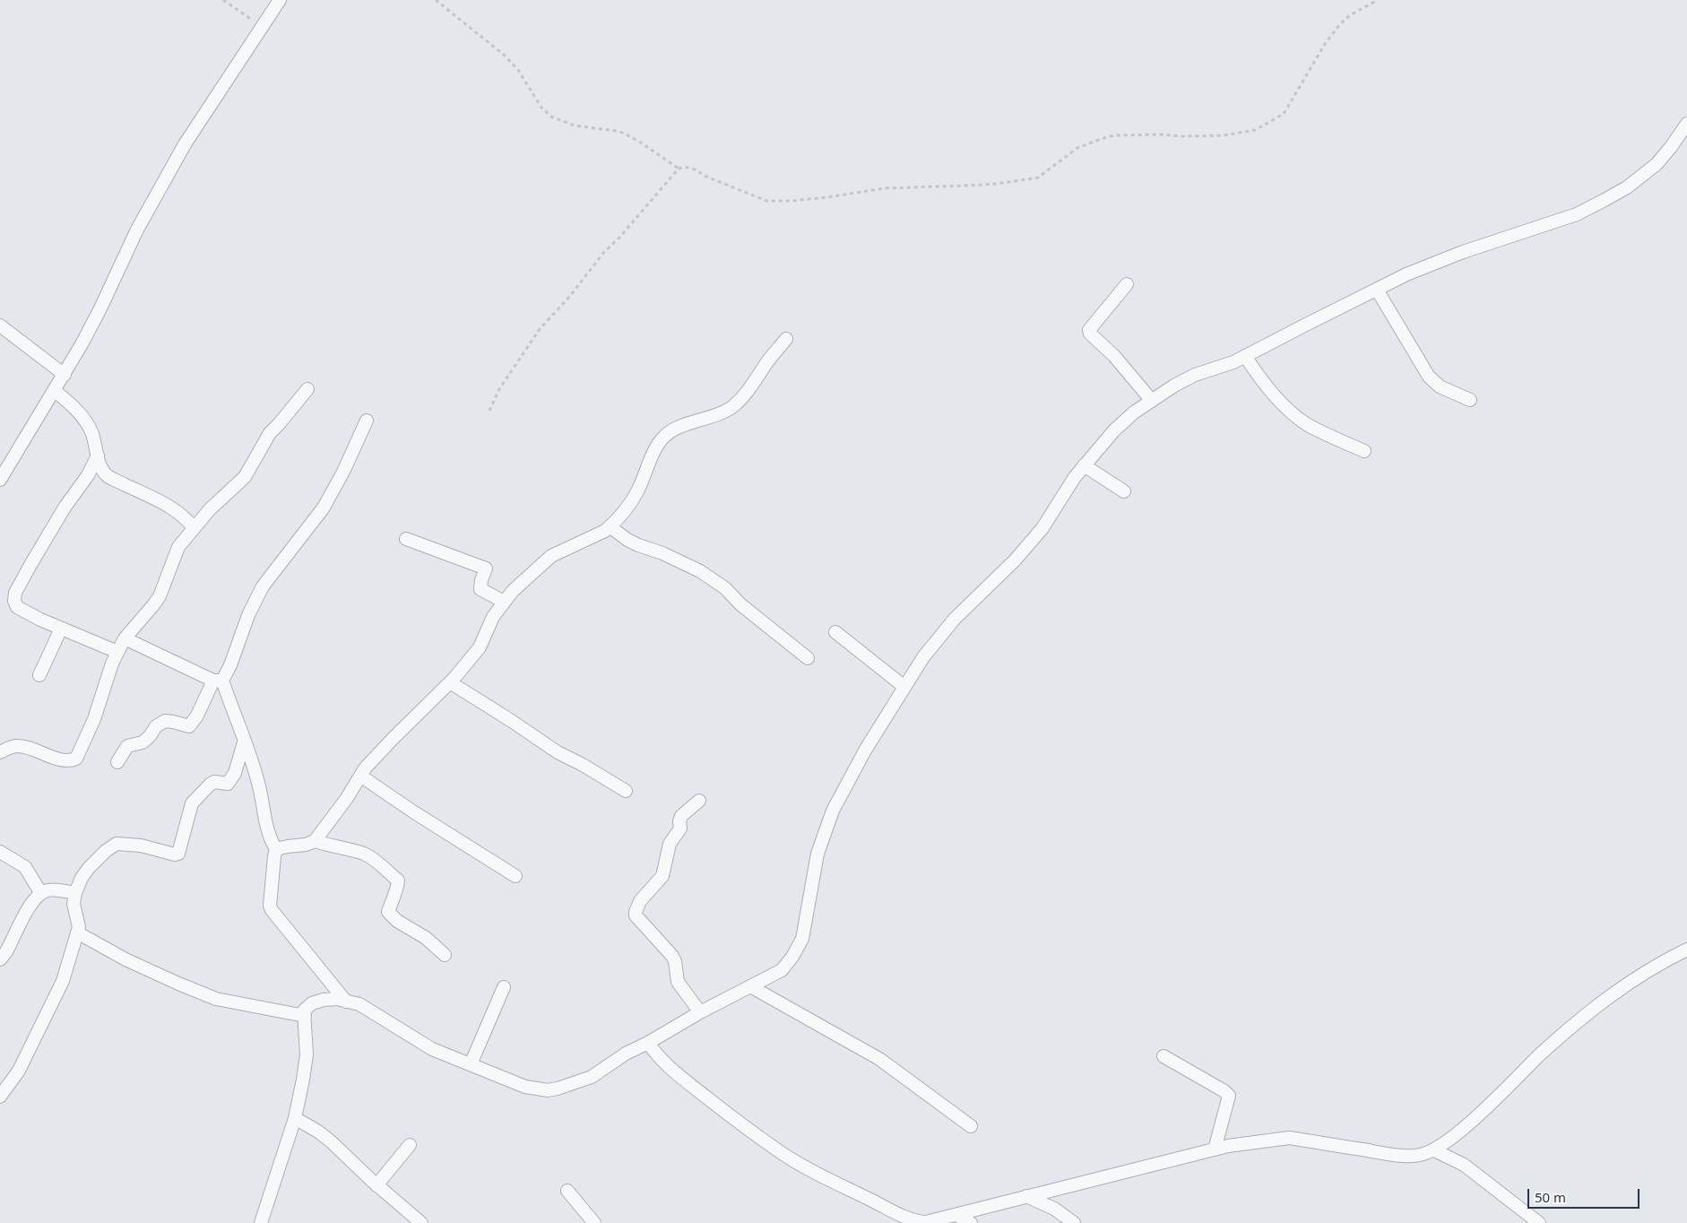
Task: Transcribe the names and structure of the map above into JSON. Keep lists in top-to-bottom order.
{
  "scale_bar": "50 m"
}
